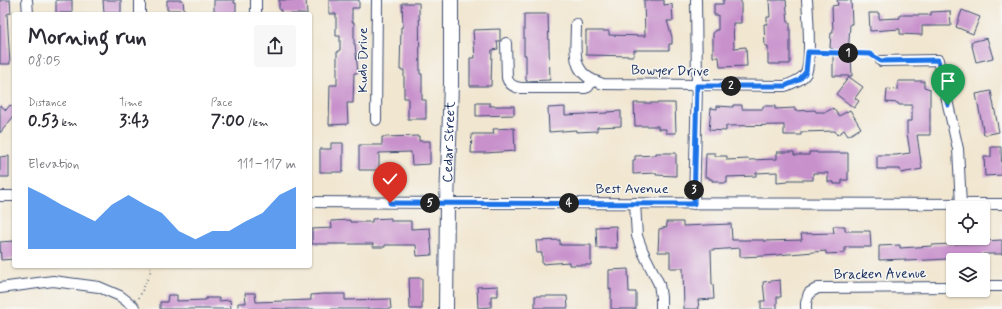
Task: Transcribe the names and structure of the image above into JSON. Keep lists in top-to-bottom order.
{
  "streets": {
    "main road": ["Cedar Street"],
    "street": [
      "Kudo Drive",
      "Bowyer Drive",
      "Best Avenue",
      "Bracken Avenue"
    ]
  },
  "crossings": [
    ["Cedar Street", "Best Avenue"]
  ],
  "page": {
    "heading": ["Morning run", "08:05"],
    "pins": [
      "1",
      "2",
      "3",
      "4",
      "5"
    ],
    "stats": [
      ["Distance", "0.53 km"],
      ["Time", "3:43"],
      ["Pace", "7:00 /km"]
    ],
    "chart": ["Elevation", "111–117 m"]
  }
}
